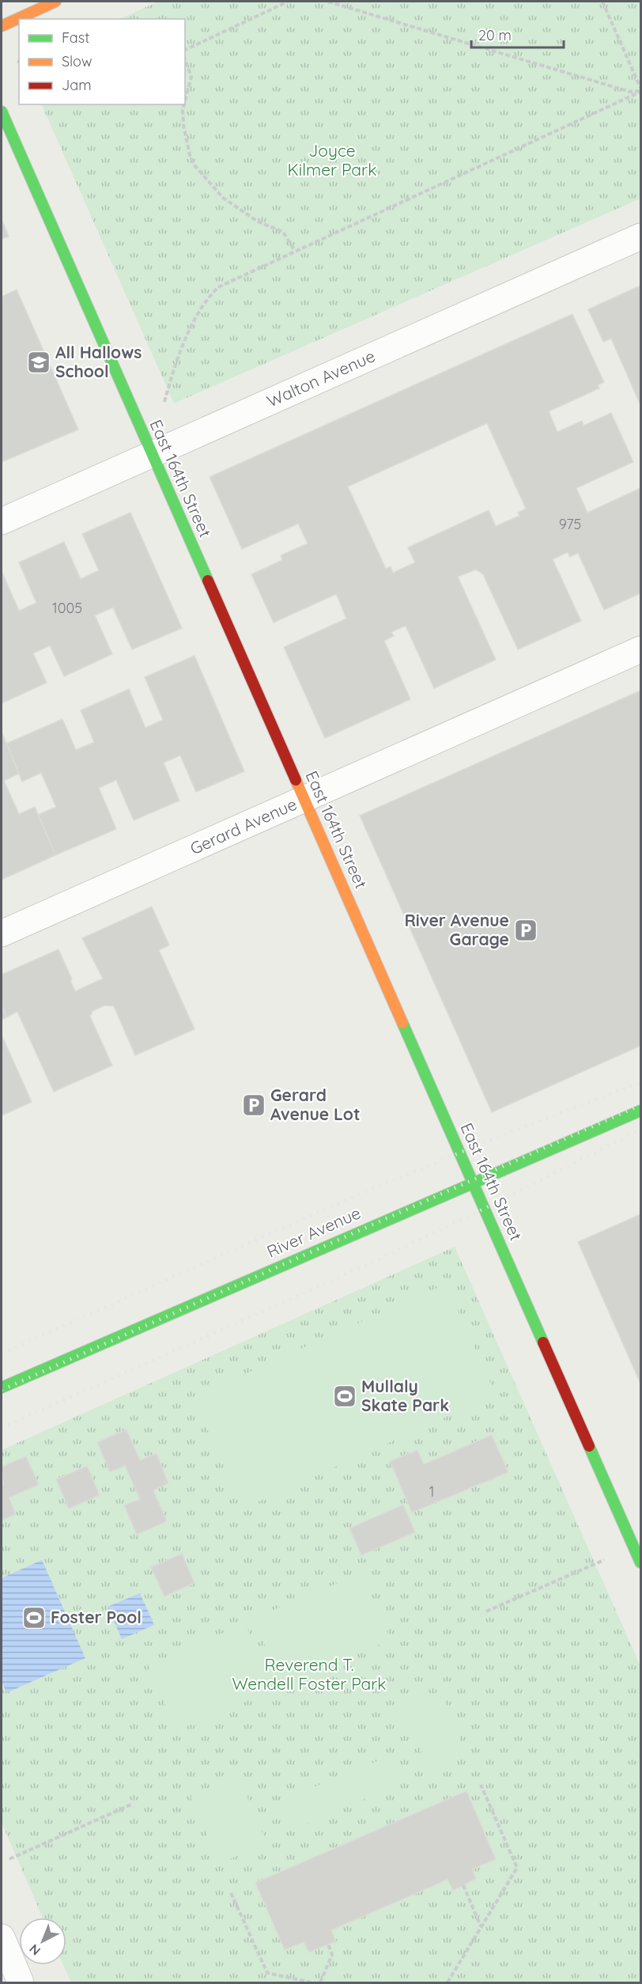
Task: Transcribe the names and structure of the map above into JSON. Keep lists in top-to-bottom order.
{
  "streets": {
    "street": [
      "Walton Avenue",
      "East 164th Street",
      "Gerard Avenue",
      "River Avenue"
    ]
  },
  "crossings": [
    ["Walton Avenue", "East 164th Street"],
    ["East 164th Street", "Gerard Avenue"],
    ["East 164th Street", "River Avenue"]
  ],
  "parks": ["Joyce Kilmer Park", "Reverend T. Wendell Foster Park"],
  "places": {
    "school or university": ["All Hallows School"],
    "parking": ["River Avenue Garage", "Gerard Avenue Lot"],
    "sports": ["Mullaly Skate Park", "Foster Pool"]
  },
  "house_numbers": ["975", "1005", "1"],
  "legend": ["Fast", "Slow", "Jam"],
  "scale_bar": "20 m",
  "north": "bottom left"
}
